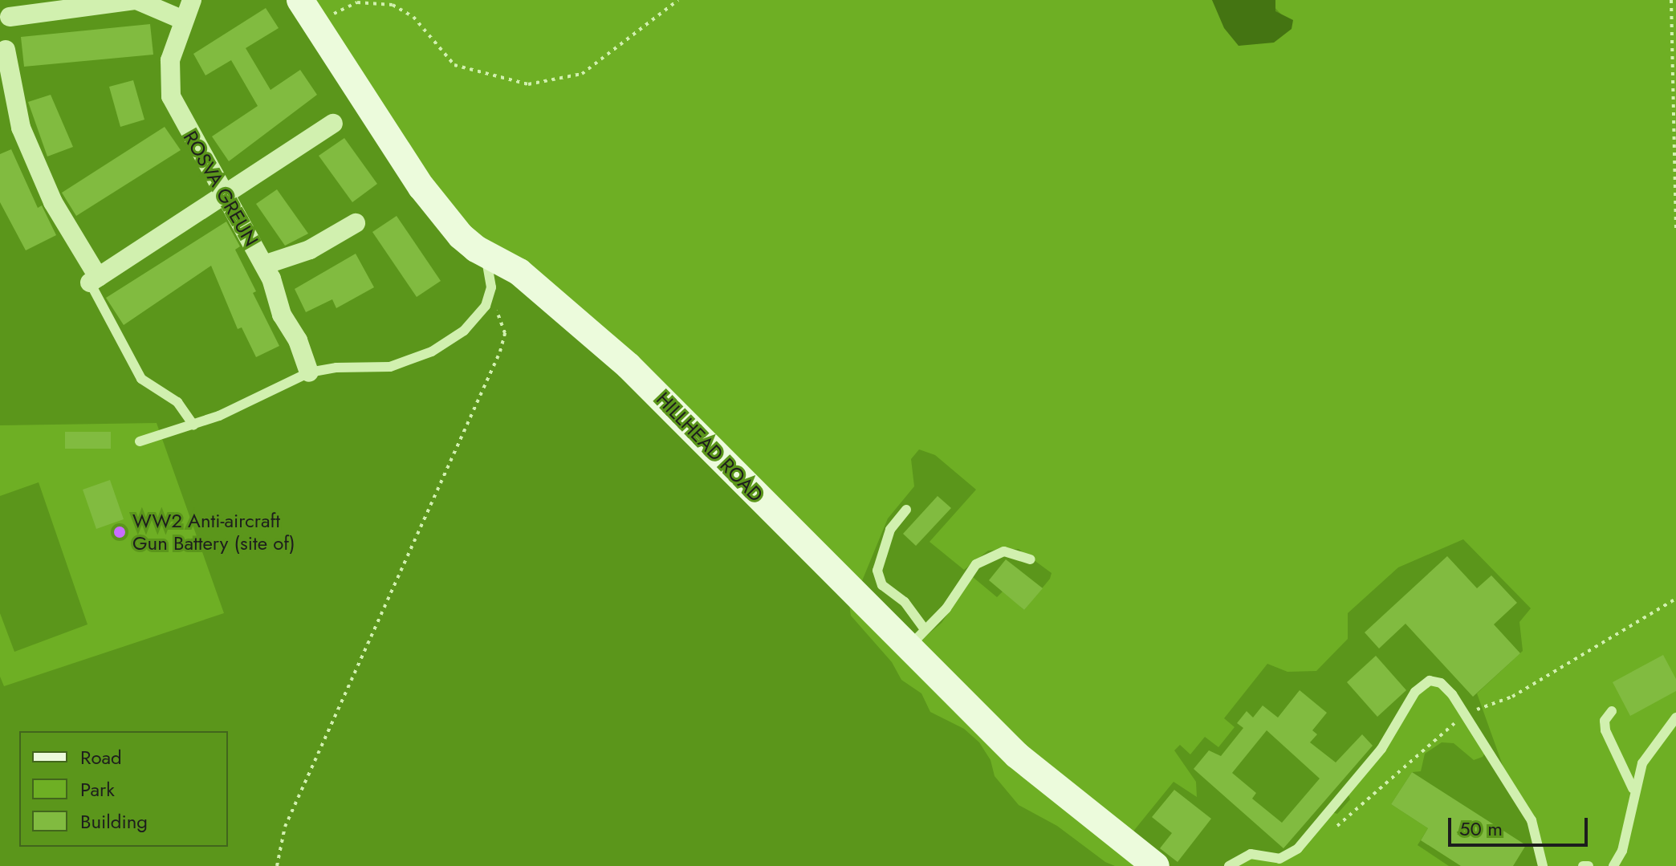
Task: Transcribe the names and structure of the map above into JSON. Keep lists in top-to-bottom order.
{
  "streets": {
    "street": ["ROSVA GREUN", "HILLHEAD ROAD"]
  },
  "places": ["WW2 Anti-aircraft Gun Battery (site of)"],
  "legend": ["Road", "Park", "Building"],
  "scale_bar": "50 m"
}
